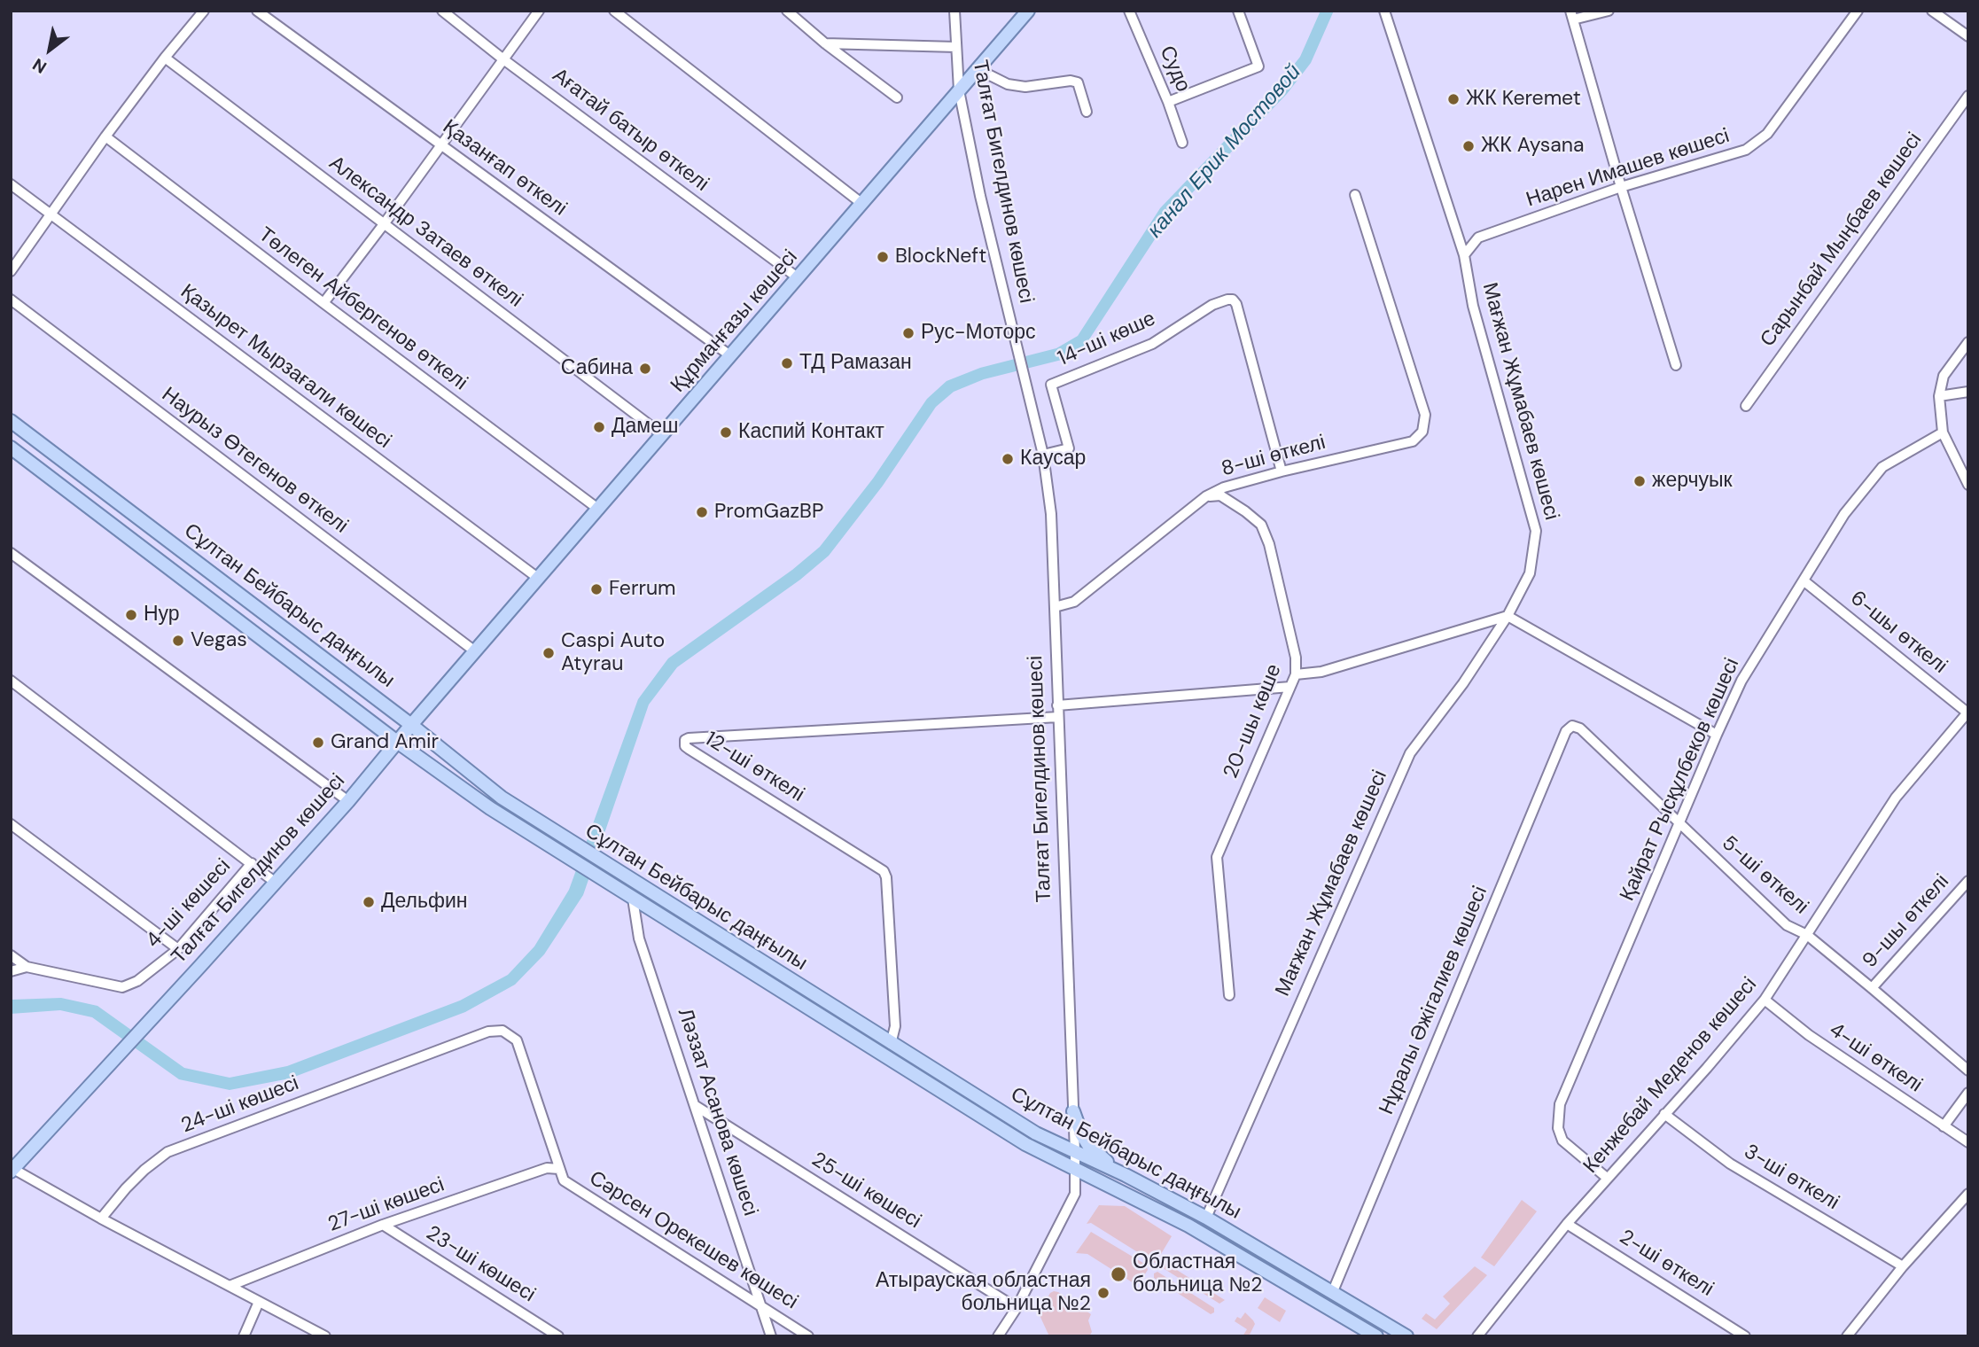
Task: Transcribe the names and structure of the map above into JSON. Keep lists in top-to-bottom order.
{
  "streets": {
    "main road": ["Талғат Бигелдинов көшесі", "Құрманғазы көшесі", "Сұлтан Бейбарыс даңғылы"],
    "street": [
      "Судо",
      "Ағатай батыр өткелі",
      "Қазанғап өткелі",
      "Нарен Имашев көшесi",
      "Александр Затаев өткелі",
      "Сарынбай Мыңбаев көшесі",
      "Төлеген Айбергенов өткелі",
      "14-ші көше",
      "Қазырет Мырзағали көшесі",
      "Мағжан Жұмабаев көшесі",
      "8-ші өткелі",
      "Наурыз Өтегенов өткелі",
      "6-шы өткелі",
      "20-шы көше",
      "12-ші өткелі",
      "Қайрат Рысқұлбеков көшесі",
      "5-ші өткелі",
      "4-ші көшесі",
      "9-шы өткелі",
      "Нұралы Әжiгалиев көшесi",
      "4-ші өткелі",
      "Кенжебай Меденов көшесі",
      "24-ші көшесі",
      "Ләззат Асанова көшесі",
      "3-ші өткелі",
      "25-ші көшесі",
      "27-ші көшесі",
      "Сәрсен Орекешев көшесі",
      "2-ші өткелі",
      "23-ші көшесі"
    ]
  },
  "crossings": [
    ["Ағатай батыр өткелі", "Құрманғазы көшесі"],
    ["Қазанғап өткелі", "Құрманғазы көшесі"],
    ["Нарен Имашев көшесi", "Мағжан Жұмабаев көшесі"],
    ["Талғат Бигелдинов көшесі", "Құрманғазы көшесі"],
    ["Талғат Бигелдинов көшесі", "14-ші көше"],
    ["Талғат Бигелдинов көшесі", "8-ші өткелі"],
    ["Талғат Бигелдинов көшесі", "Сұлтан Бейбарыс даңғылы"],
    ["Талғат Бигелдинов көшесі", "12-ші өткелі"],
    ["Талғат Бигелдинов көшесі", "25-ші көшесі"],
    ["Александр Затаев өткелі", "Құрманғазы көшесі"],
    ["Төлеген Айбергенов өткелі", "Құрманғазы көшесі"],
    ["Құрманғазы көшесі", "Қазырет Мырзағали көшесі"],
    ["Құрманғазы көшесі", "Наурыз Өтегенов өткелі"],
    ["Құрманғазы көшесі", "Сұлтан Бейбарыс даңғылы"],
    ["14-ші көше", "8-ші өткелі"],
    ["Мағжан Жұмабаев көшесі", "Сұлтан Бейбарыс даңғылы"],
    ["8-ші өткелі", "20-шы көше"],
    ["Сұлтан Бейбарыс даңғылы", "12-ші өткелі"],
    ["Сұлтан Бейбарыс даңғылы", "Нұралы Әжiгалиев көшесi"],
    ["Сұлтан Бейбарыс даңғылы", "Ләззат Асанова көшесі"],
    ["6-шы өткелі", "Қайрат Рысқұлбеков көшесі"],
    ["6-шы өткелі", "Кенжебай Меденов көшесі"],
    ["Қайрат Рысқұлбеков көшесі", "5-ші өткелі"],
    ["Қайрат Рысқұлбеков көшесі", "Кенжебай Меденов көшесі"],
    ["5-ші өткелі", "9-шы өткелі"],
    ["5-ші өткелі", "Нұралы Әжiгалиев көшесi"],
    ["5-ші өткелі", "Кенжебай Меденов көшесі"],
    ["4-ші өткелі", "Кенжебай Меденов көшесі"],
    ["Кенжебай Меденов көшесі", "3-ші өткелі"],
    ["Кенжебай Меденов көшесі", "2-ші өткелі"],
    ["24-ші көшесі", "Сәрсен Орекешев көшесі"],
    ["Ләззат Асанова көшесі", "25-ші көшесі"],
    ["Ләззат Асанова көшесі", "Сәрсен Орекешев көшесі"],
    ["27-ші көшесі", "Сәрсен Орекешев көшесі"],
    ["27-ші көшесі", "23-ші көшесі"]
  ],
  "water": ["канал Ерик Мостовой"],
  "places": [
    "ЖК Keremet",
    "ЖК Aysana",
    "BlockNeft",
    "Рус-Моторс",
    "ТД Рамазан",
    "Сабина",
    "Дамеш",
    "Каспий Контакт",
    "Каусар",
    "жерчуык",
    "PromGazBP",
    "Ferrum",
    "Нур",
    "Vegas",
    "Caspi Auto Atyrau",
    "Grand Amir",
    "Дельфин",
    "Областная больница №2",
    "Атырауская областная больница №2"
  ],
  "north": "bottom left"
}
